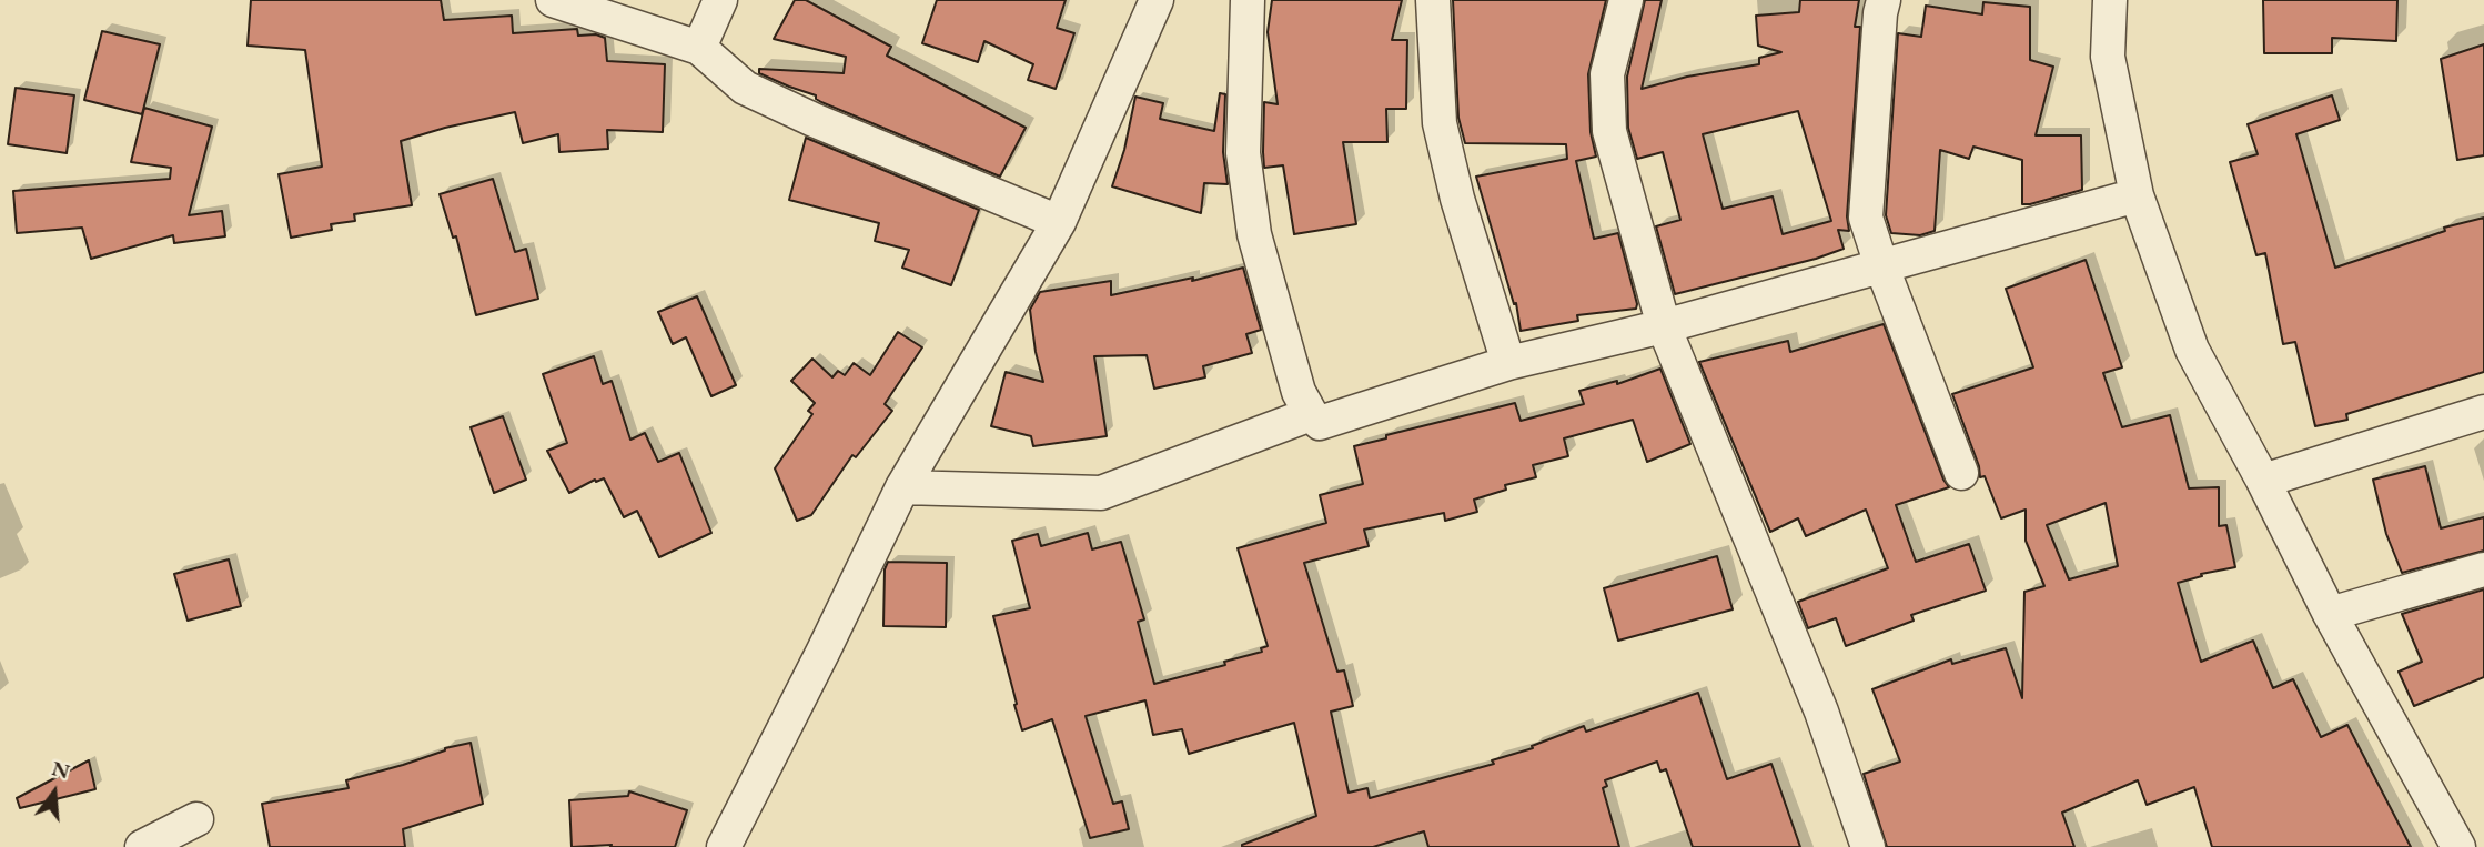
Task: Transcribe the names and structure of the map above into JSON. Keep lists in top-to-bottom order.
{
  "north": "top"
}
